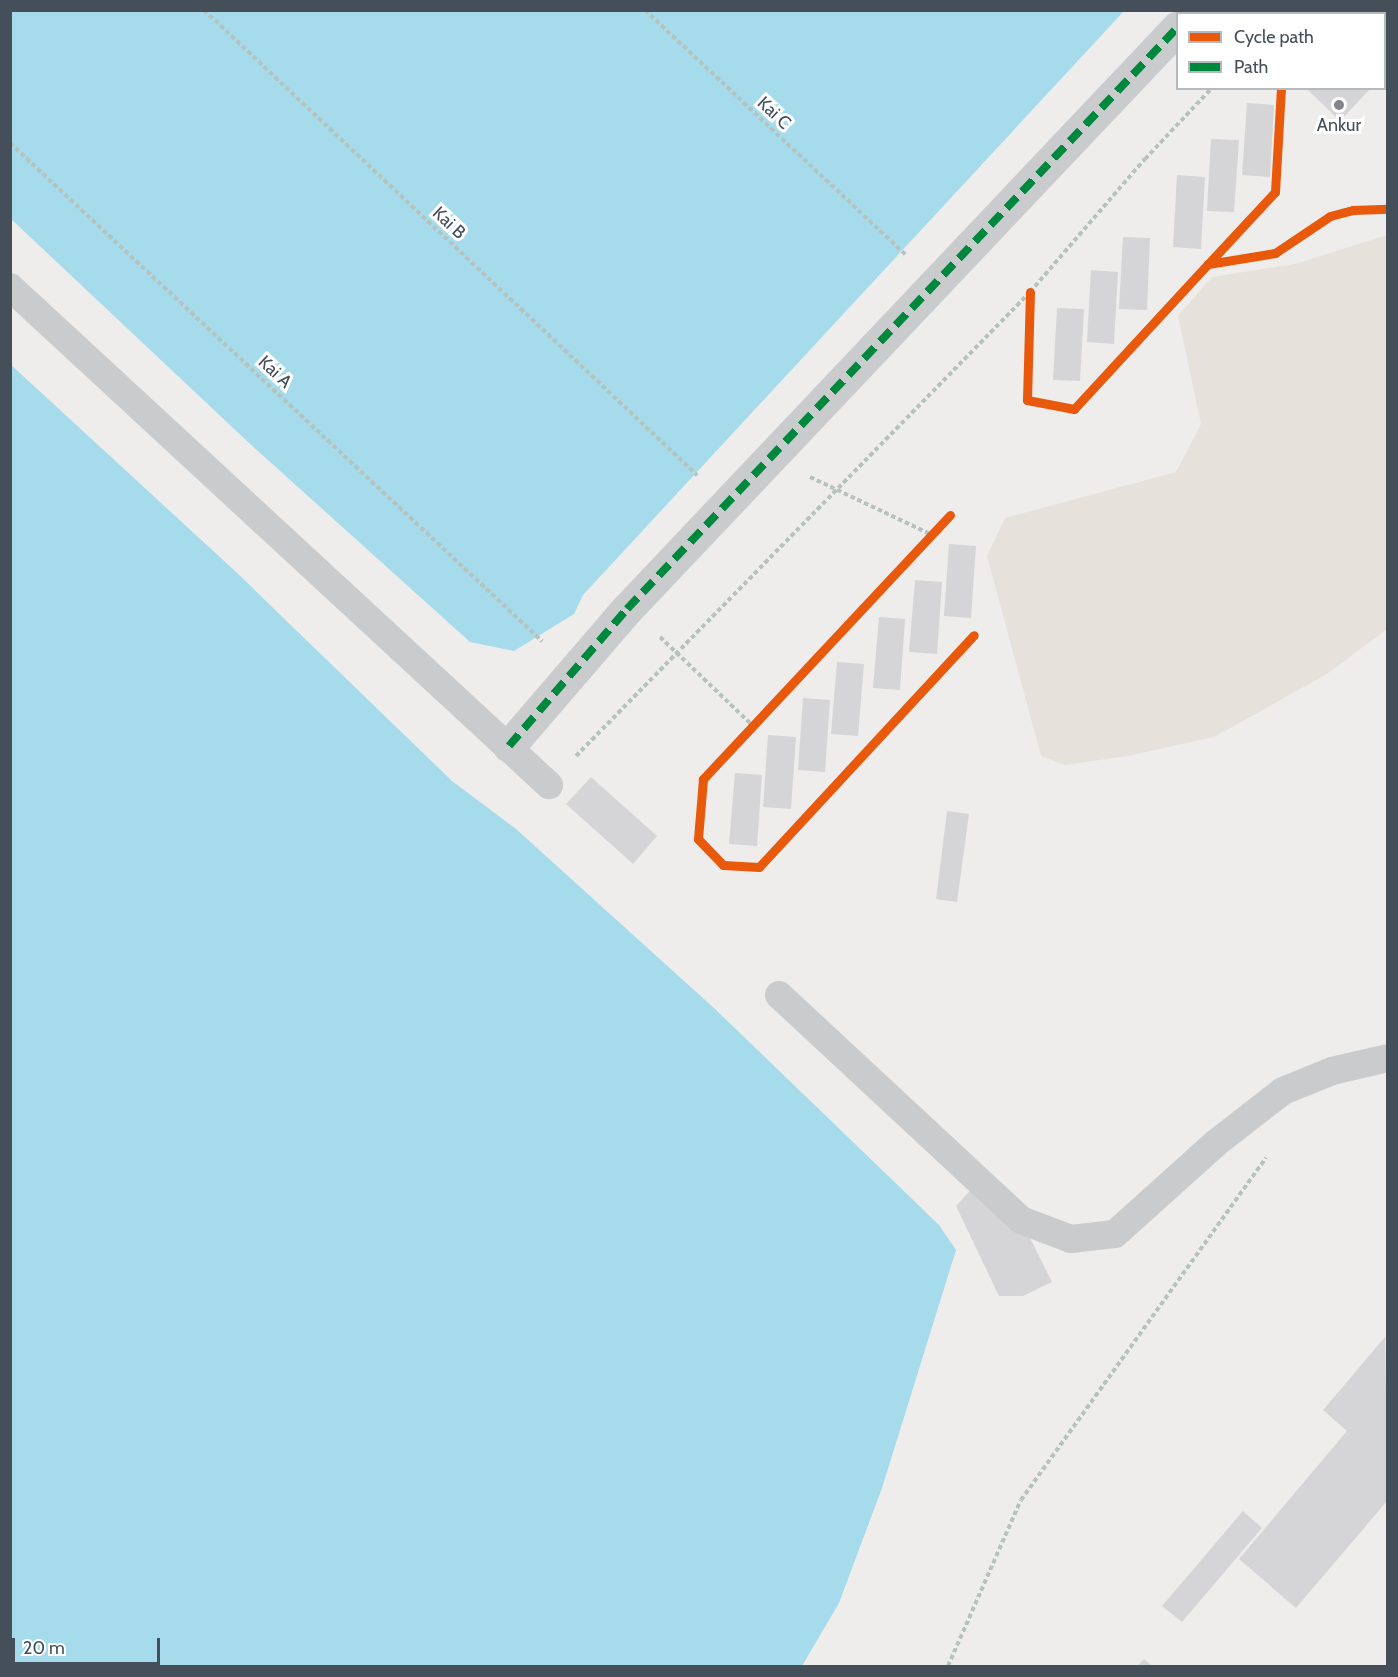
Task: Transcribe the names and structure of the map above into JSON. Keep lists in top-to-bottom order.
{
  "streets": {
    "path": ["Kai C", "Kai B", "Kai A"]
  },
  "places": ["Ankur"],
  "legend": ["Cycle path", "Path"],
  "scale_bar": "20 m"
}
